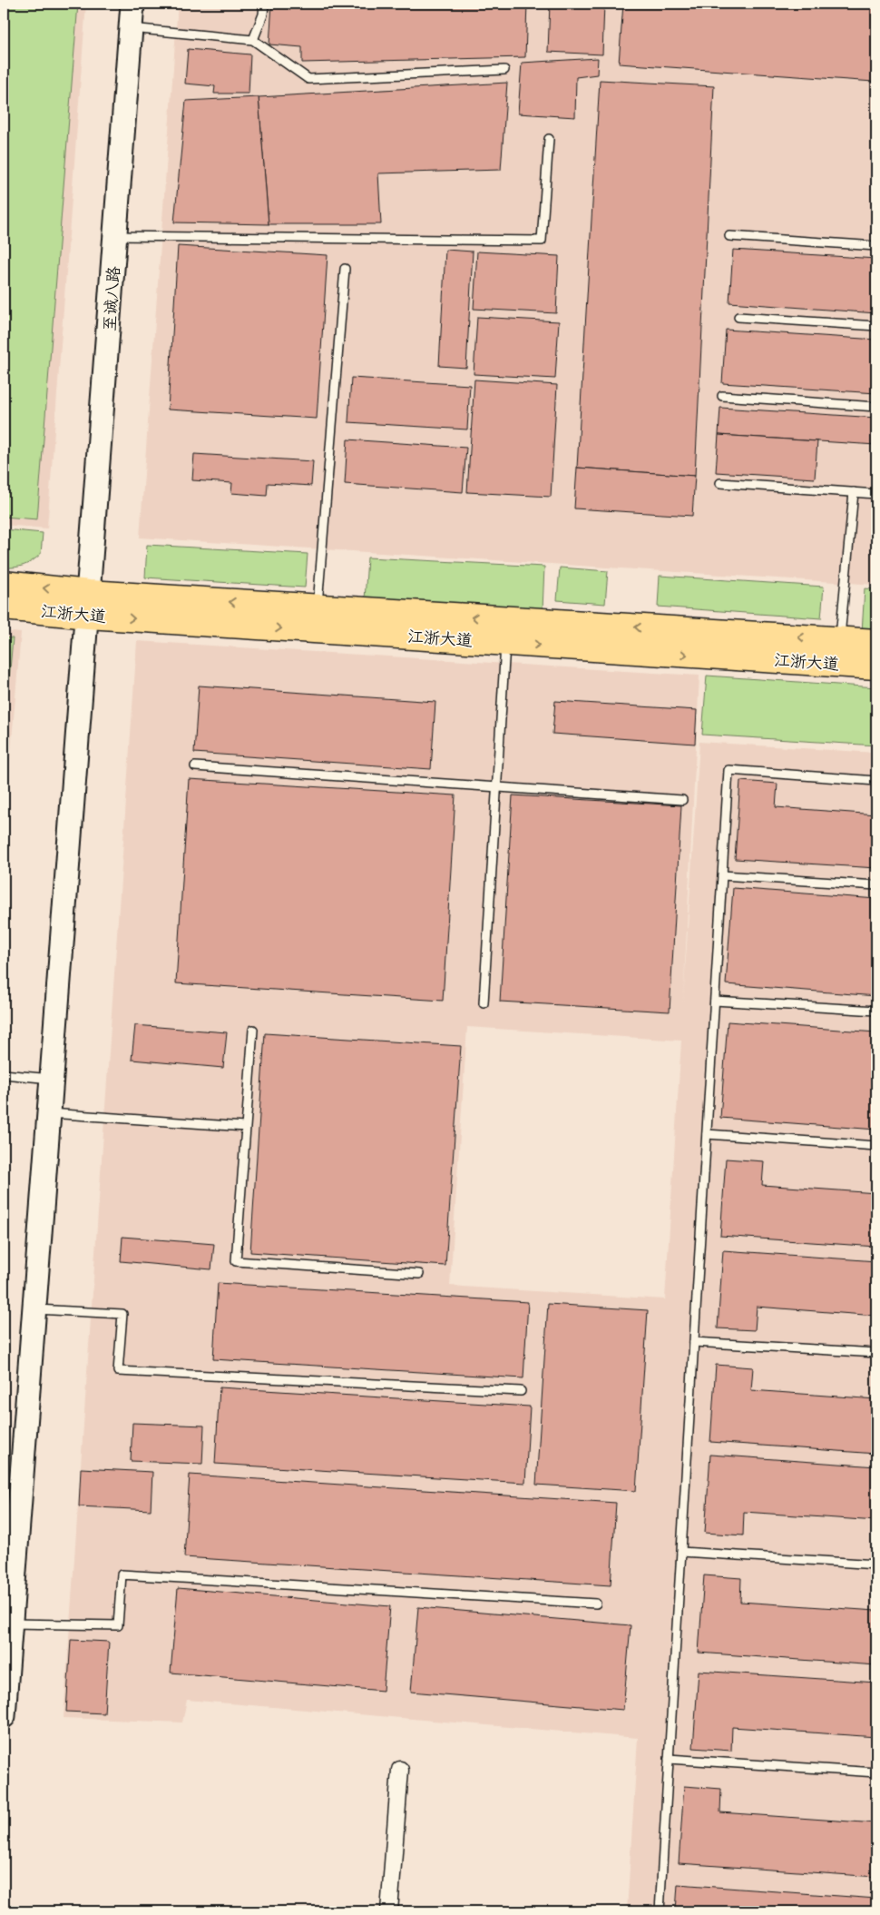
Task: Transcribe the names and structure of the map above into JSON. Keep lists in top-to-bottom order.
{
  "streets": {
    "main road": ["至诚八路", "江浙大道"]
  },
  "crossings": [
    ["至诚八路", "江浙大道"]
  ]
}
